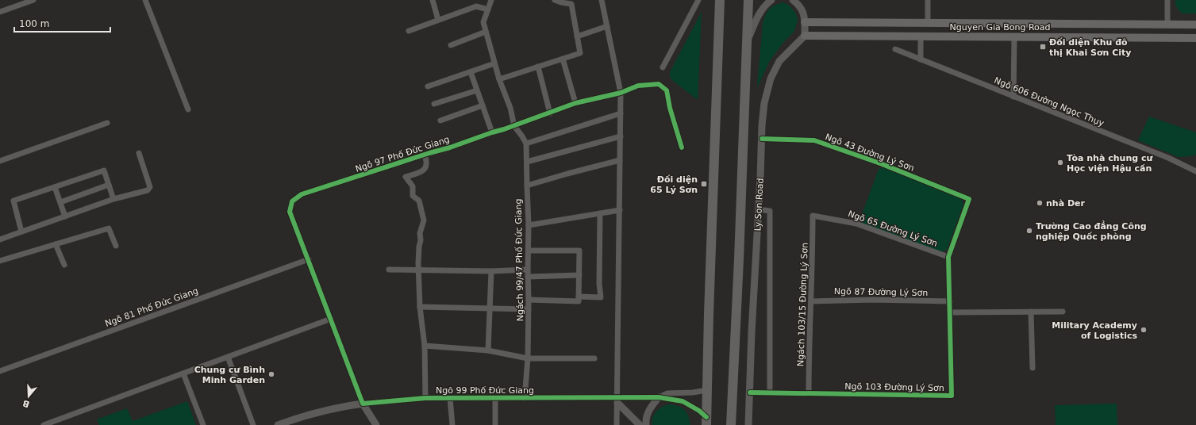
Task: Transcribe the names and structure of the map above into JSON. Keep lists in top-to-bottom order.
{
  "streets": {
    "highway": ["Ly Son Road"],
    "main road": ["Nguyen Gia Bong Road"],
    "street": [
      "Ngõ 606 Đường Ngọc Thụy",
      "Ngõ 43 Đường Lý Sơn",
      "Ngõ 97 Phố Đức Giang",
      "Ngõ 65 Đường Lý Sơn",
      "Ngách 99/47 Phố Đức Giang",
      "Ngõ 87 Đường Lý Sơn",
      "Ngách 103/15 Đường Lý Sơn",
      "Ngõ 81 Phố Đức Giang",
      "Ngõ 103 Đường Lý Sơn",
      "Ngõ 99 Phố Đức Giang"
    ]
  },
  "crossings": [
    ["Nguyen Gia Bong Road", "Ly Son Road"],
    ["Ngõ 43 Đường Lý Sơn", "Ly Son Road"],
    ["Ngõ 43 Đường Lý Sơn", "Ngõ 103 Đường Lý Sơn"],
    ["Ngõ 97 Phố Đức Giang", "Ngõ 81 Phố Đức Giang"],
    ["Ngõ 97 Phố Đức Giang", "Ngõ 99 Phố Đức Giang"],
    ["Ly Son Road", "Ngõ 103 Đường Lý Sơn"],
    ["Ngõ 65 Đường Lý Sơn", "Ngách 103/15 Đường Lý Sơn"],
    ["Ngõ 65 Đường Lý Sơn", "Ngõ 103 Đường Lý Sơn"],
    ["Ngách 99/47 Phố Đức Giang", "Ngõ 99 Phố Đức Giang"],
    ["Ngõ 87 Đường Lý Sơn", "Ngách 103/15 Đường Lý Sơn"],
    ["Ngõ 87 Đường Lý Sơn", "Ngõ 103 Đường Lý Sơn"],
    ["Ngách 103/15 Đường Lý Sơn", "Ngõ 103 Đường Lý Sơn"]
  ],
  "places": {
    "transit": ["Đối diện Khu đô thị Khai Sơn City", "Đối diện 65 Lý Sơn"],
    "other": [
      "Tòa nhà chung cư Học viện Hậu cần",
      "nhà Der",
      "Trường Cao đẳng Công nghiệp Quốc phòng",
      "Military Academy of Logistics",
      "Chung cư Bình Minh Garden"
    ]
  },
  "scale_bar": "100 m",
  "north": "bottom"
}
